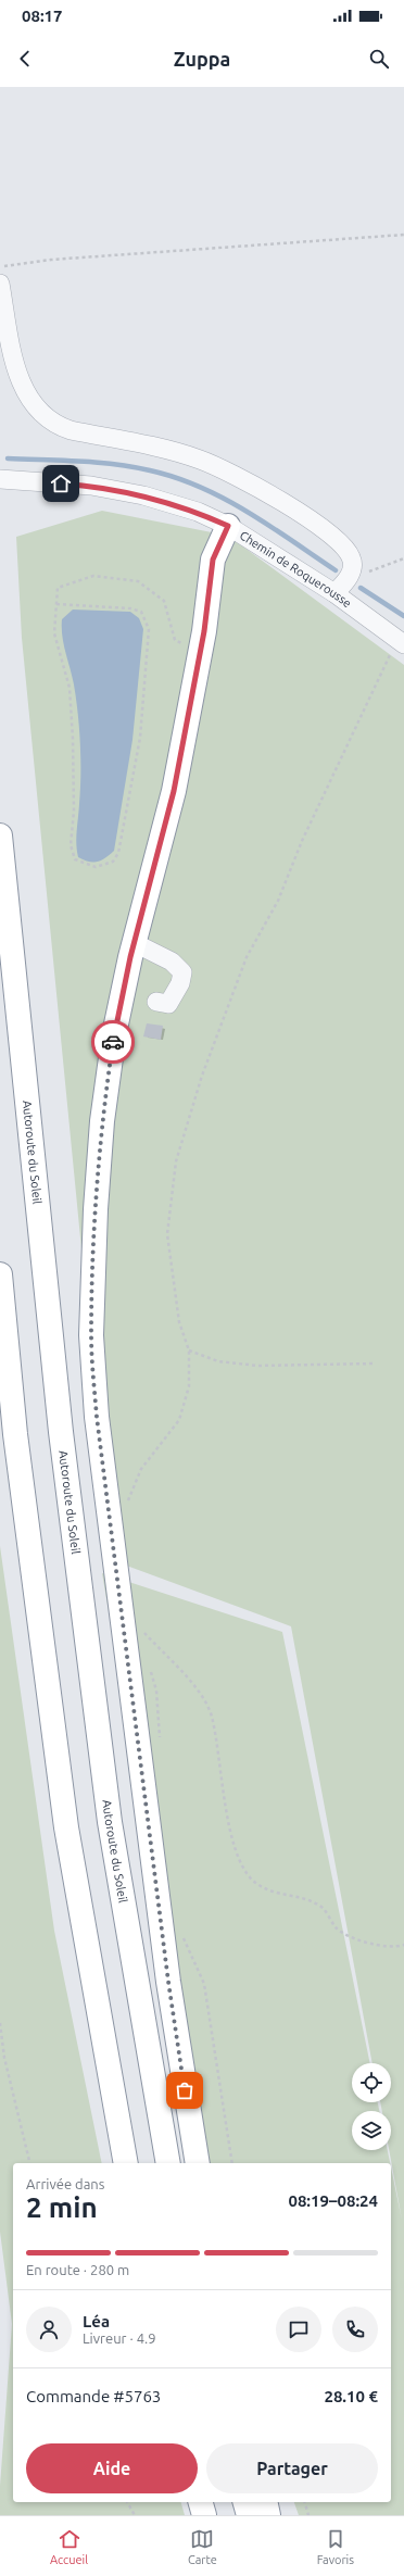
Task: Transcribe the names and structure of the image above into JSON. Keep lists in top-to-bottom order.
{
  "streets": {
    "highway": ["Autoroute du Soleil"],
    "street": ["Chemin de Roquerousse"]
  },
  "page": {
    "status": "08:17",
    "header": "Zuppa",
    "heading": ["2 min", "Arrivée dans", "08:19–08:24"],
    "panel": [
      "Léa",
      "Livreur · 4.9",
      "Commande #5763",
      "28.10 €"
    ],
    "bar": "En route · 280 m",
    "buttons": ["Aide", "Partager"],
    "tabs": ["Accueil", "Carte", "Favoris"]
  }
}
